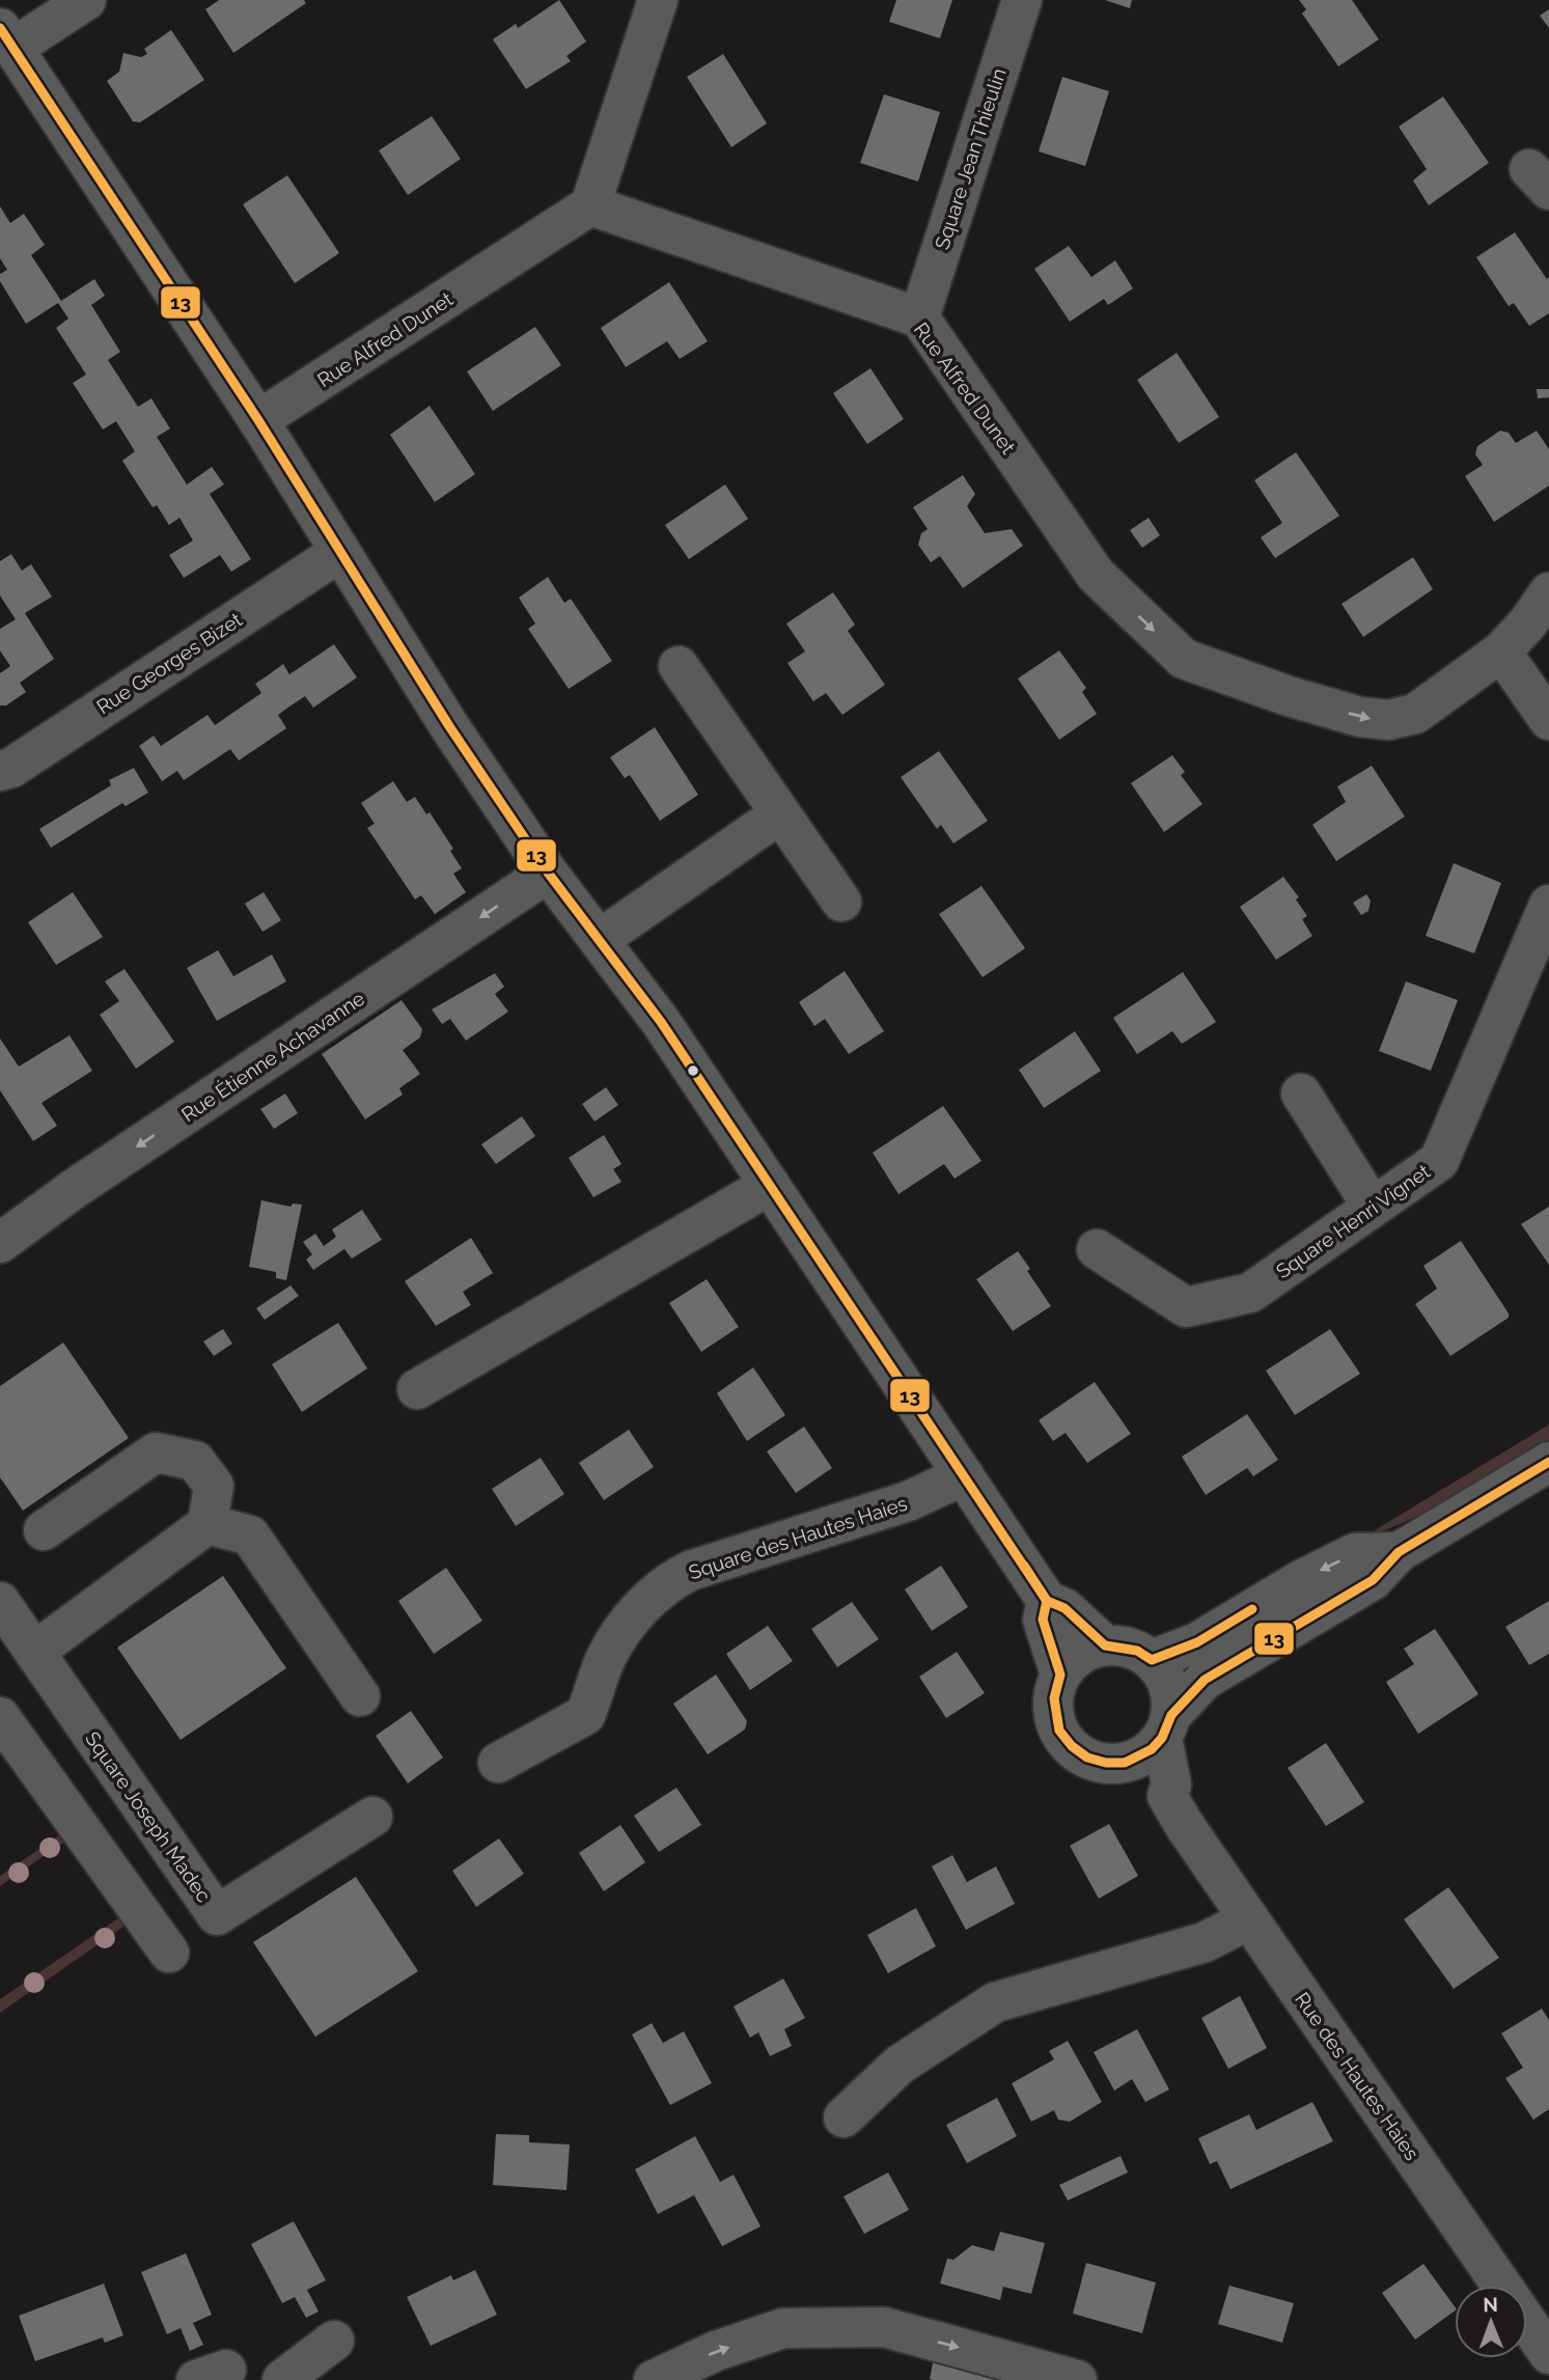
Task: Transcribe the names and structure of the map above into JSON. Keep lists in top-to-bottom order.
{
  "streets": {
    "street": [
      "Square Jean Thieulin",
      "Rue Alfred Dunet",
      "Rue Georges Bizet",
      "Rue Étienne Achavanne",
      "Square Henri Vignet",
      "Square des Hautes Haies",
      "Square Joseph Madec",
      "Rue des Hautes Haies"
    ]
  },
  "crossings": [
    ["Square Jean Thieulin", "Rue Alfred Dunet"]
  ],
  "one_way": ["Rue Alfred Dunet", "Rue Étienne Achavanne"],
  "lines": ["transit line 13"],
  "north": "top"
}
